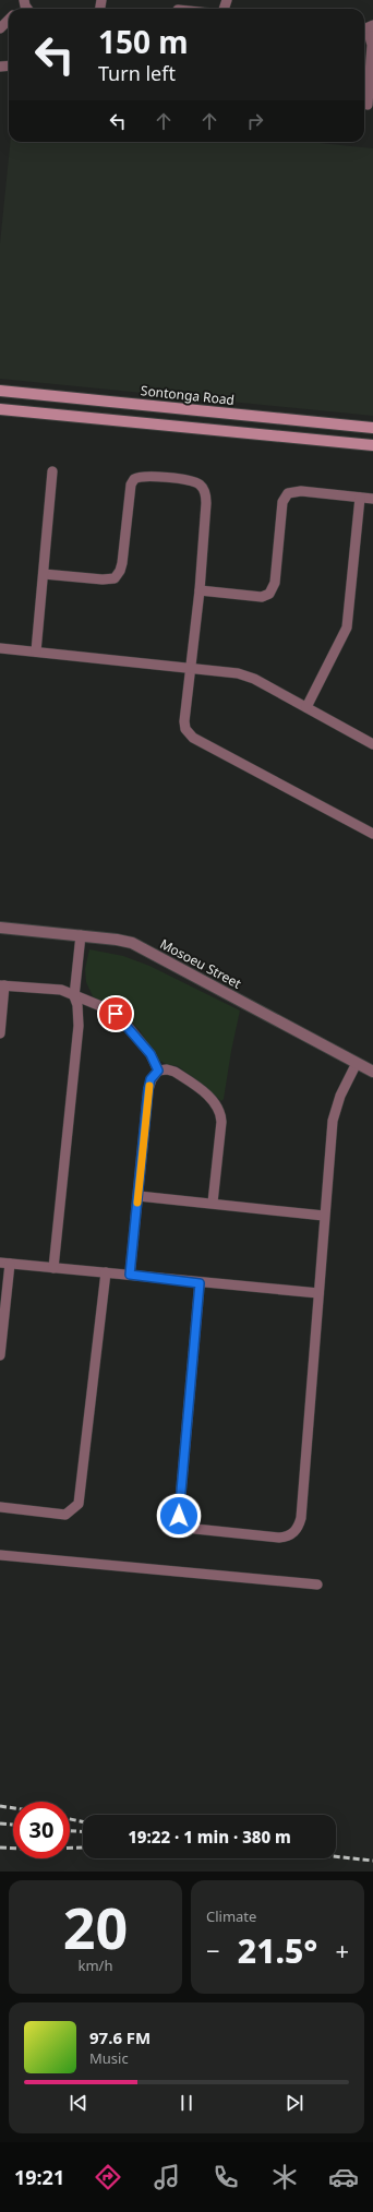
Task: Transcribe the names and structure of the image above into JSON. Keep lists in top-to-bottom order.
{
  "streets": {
    "main road": ["Sontonga Road"],
    "street": ["Mosoeu Street"]
  },
  "page": {
    "turn": ["150 m", "Turn left"],
    "limit": "30",
    "trip": "19:22 · 1 min · 380 m",
    "tile": [
      ["20", "km/h"],
      "Climate"
    ],
    "heat": ["−", "21.5°", "+"],
    "song": ["97.6 FM", "Music"],
    "tabs": "19:21"
  }
}
